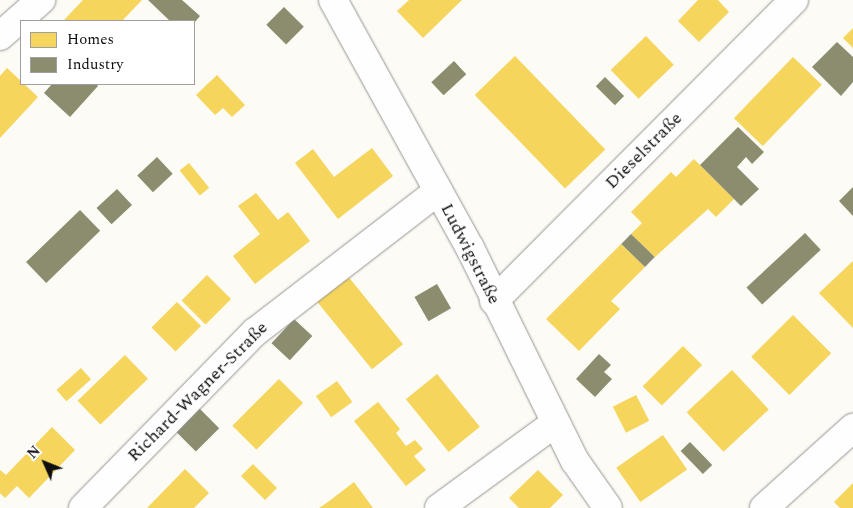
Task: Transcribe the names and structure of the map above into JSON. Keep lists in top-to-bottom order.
{
  "streets": {
    "street": ["Dieselstraße", "Ludwigstraße", "Richard-Wagner-Straße"]
  },
  "crossings": [
    ["Dieselstraße", "Ludwigstraße"],
    ["Ludwigstraße", "Richard-Wagner-Straße"]
  ],
  "legend": ["Homes", "Industry"],
  "north": "top left"
}
